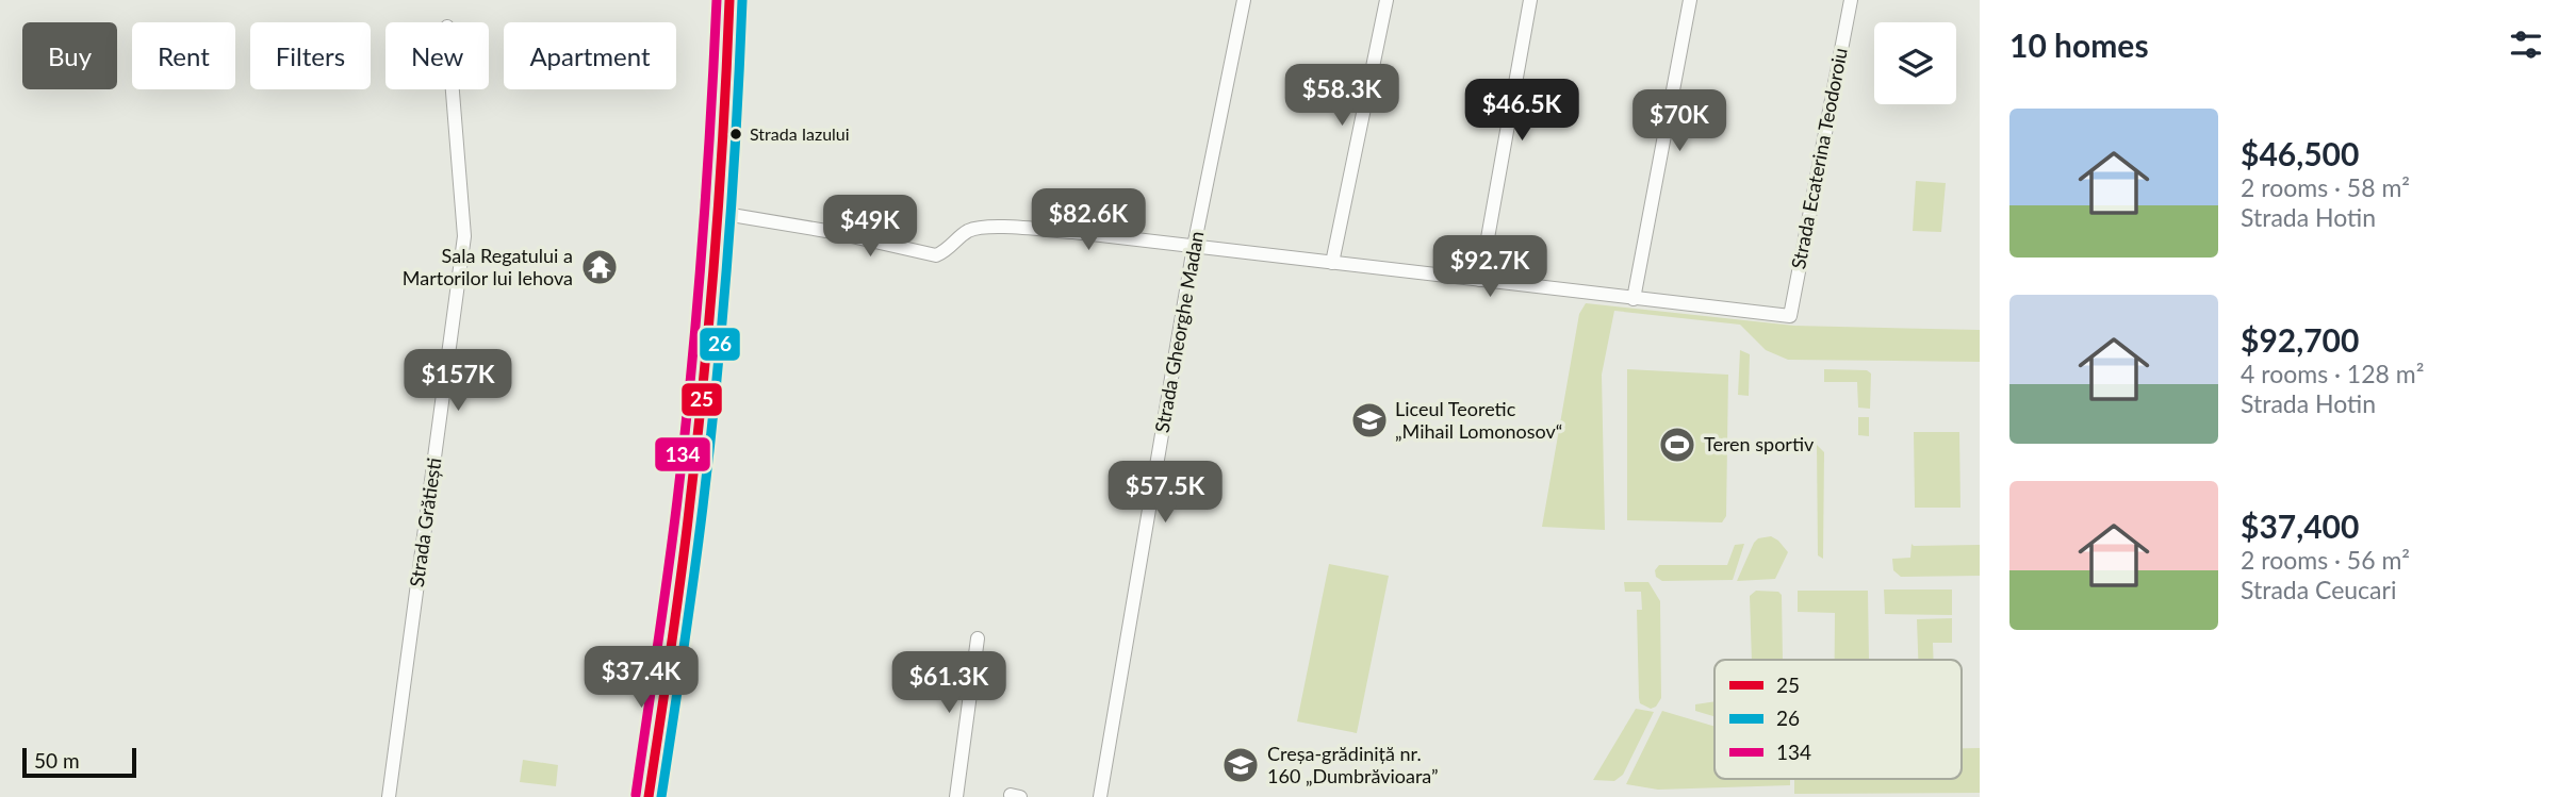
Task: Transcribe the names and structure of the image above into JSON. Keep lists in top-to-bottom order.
{
  "streets": {
    "street": ["Strada Ecaterina Teodoroiu", "Strada Gheorghe Madan", "Strada Grătiești"]
  },
  "places": {
    "other": ["Strada Iazului"],
    "temple": ["Sala Regatului a Martorilor lui Iehova"],
    "school or university": ["Liceul Teoretic „Mihail Lomonosov“", "Creșa-grădiniță nr. 160 „Dumbrăvioara”"],
    "sports": ["Teren sportiv"]
  },
  "lines": ["transit line 25", "transit line 26", "transit line 134"],
  "legend": ["25", "26", "134"],
  "scale_bar": "50 m",
  "page": {
    "heading": "10 homes",
    "chip": [
      "Buy",
      "Rent",
      "Filters",
      "New",
      "Apartment"
    ],
    "price": [
      "$58.3K",
      "$46.5K",
      "$70K",
      "$82.6K",
      "$49K",
      "$92.7K",
      "$157K",
      "$57.5K",
      "$37.4K",
      "$61.3K"
    ],
    "list": [
      {
        "name": "$46,500",
        "note": "2 rooms · 58 m² · Strada Hotin"
      },
      {
        "name": "$92,700",
        "note": "4 rooms · 128 m² · Strada Hotin"
      },
      {
        "name": "$37,400",
        "note": "2 rooms · 56 m² · Strada Ceucari"
      }
    ],
    "scale": "50 m"
  }
}
